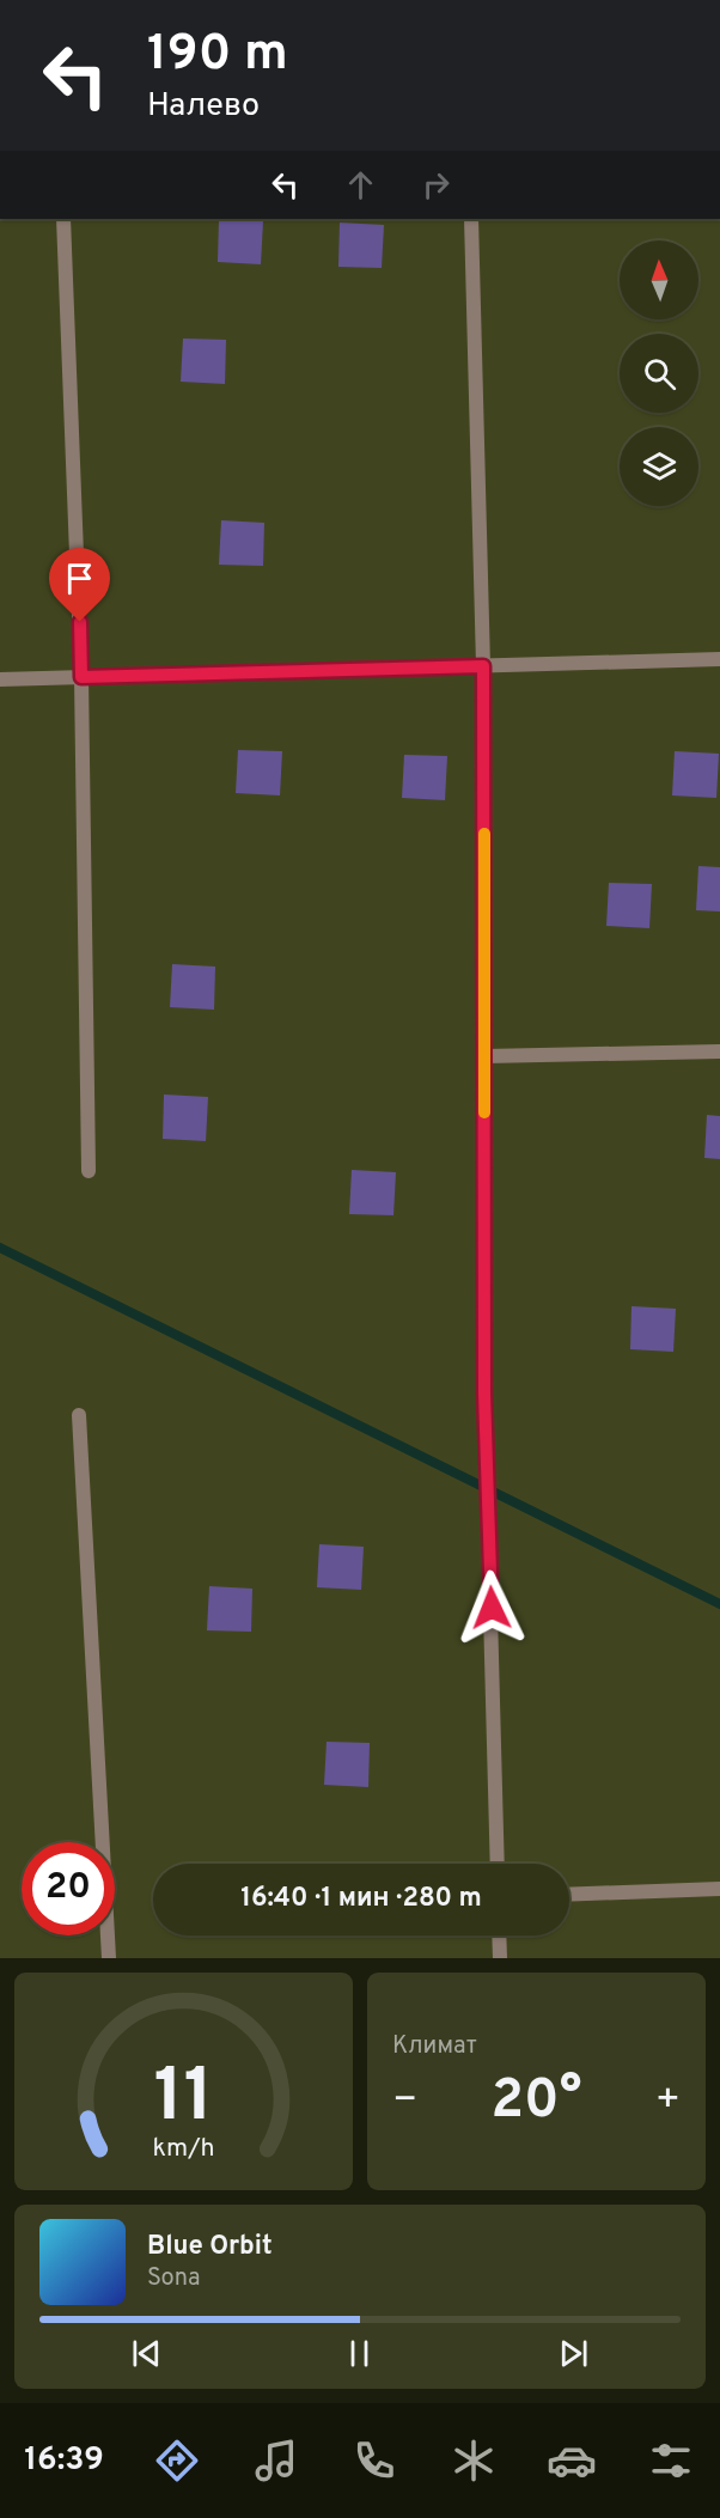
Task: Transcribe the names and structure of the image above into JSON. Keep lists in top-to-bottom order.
{
  "north": "top",
  "page": {
    "turn": ["190 m", "Налево"],
    "limit": "20",
    "trip": "16:40 · 1 мин · 280 m",
    "tile": "Климат",
    "heat": ["−", "20°", "+"],
    "song": ["Blue Orbit", "Sona"],
    "tabs": "16:39",
    "gauge": ["11", "km/h"]
  }
}
